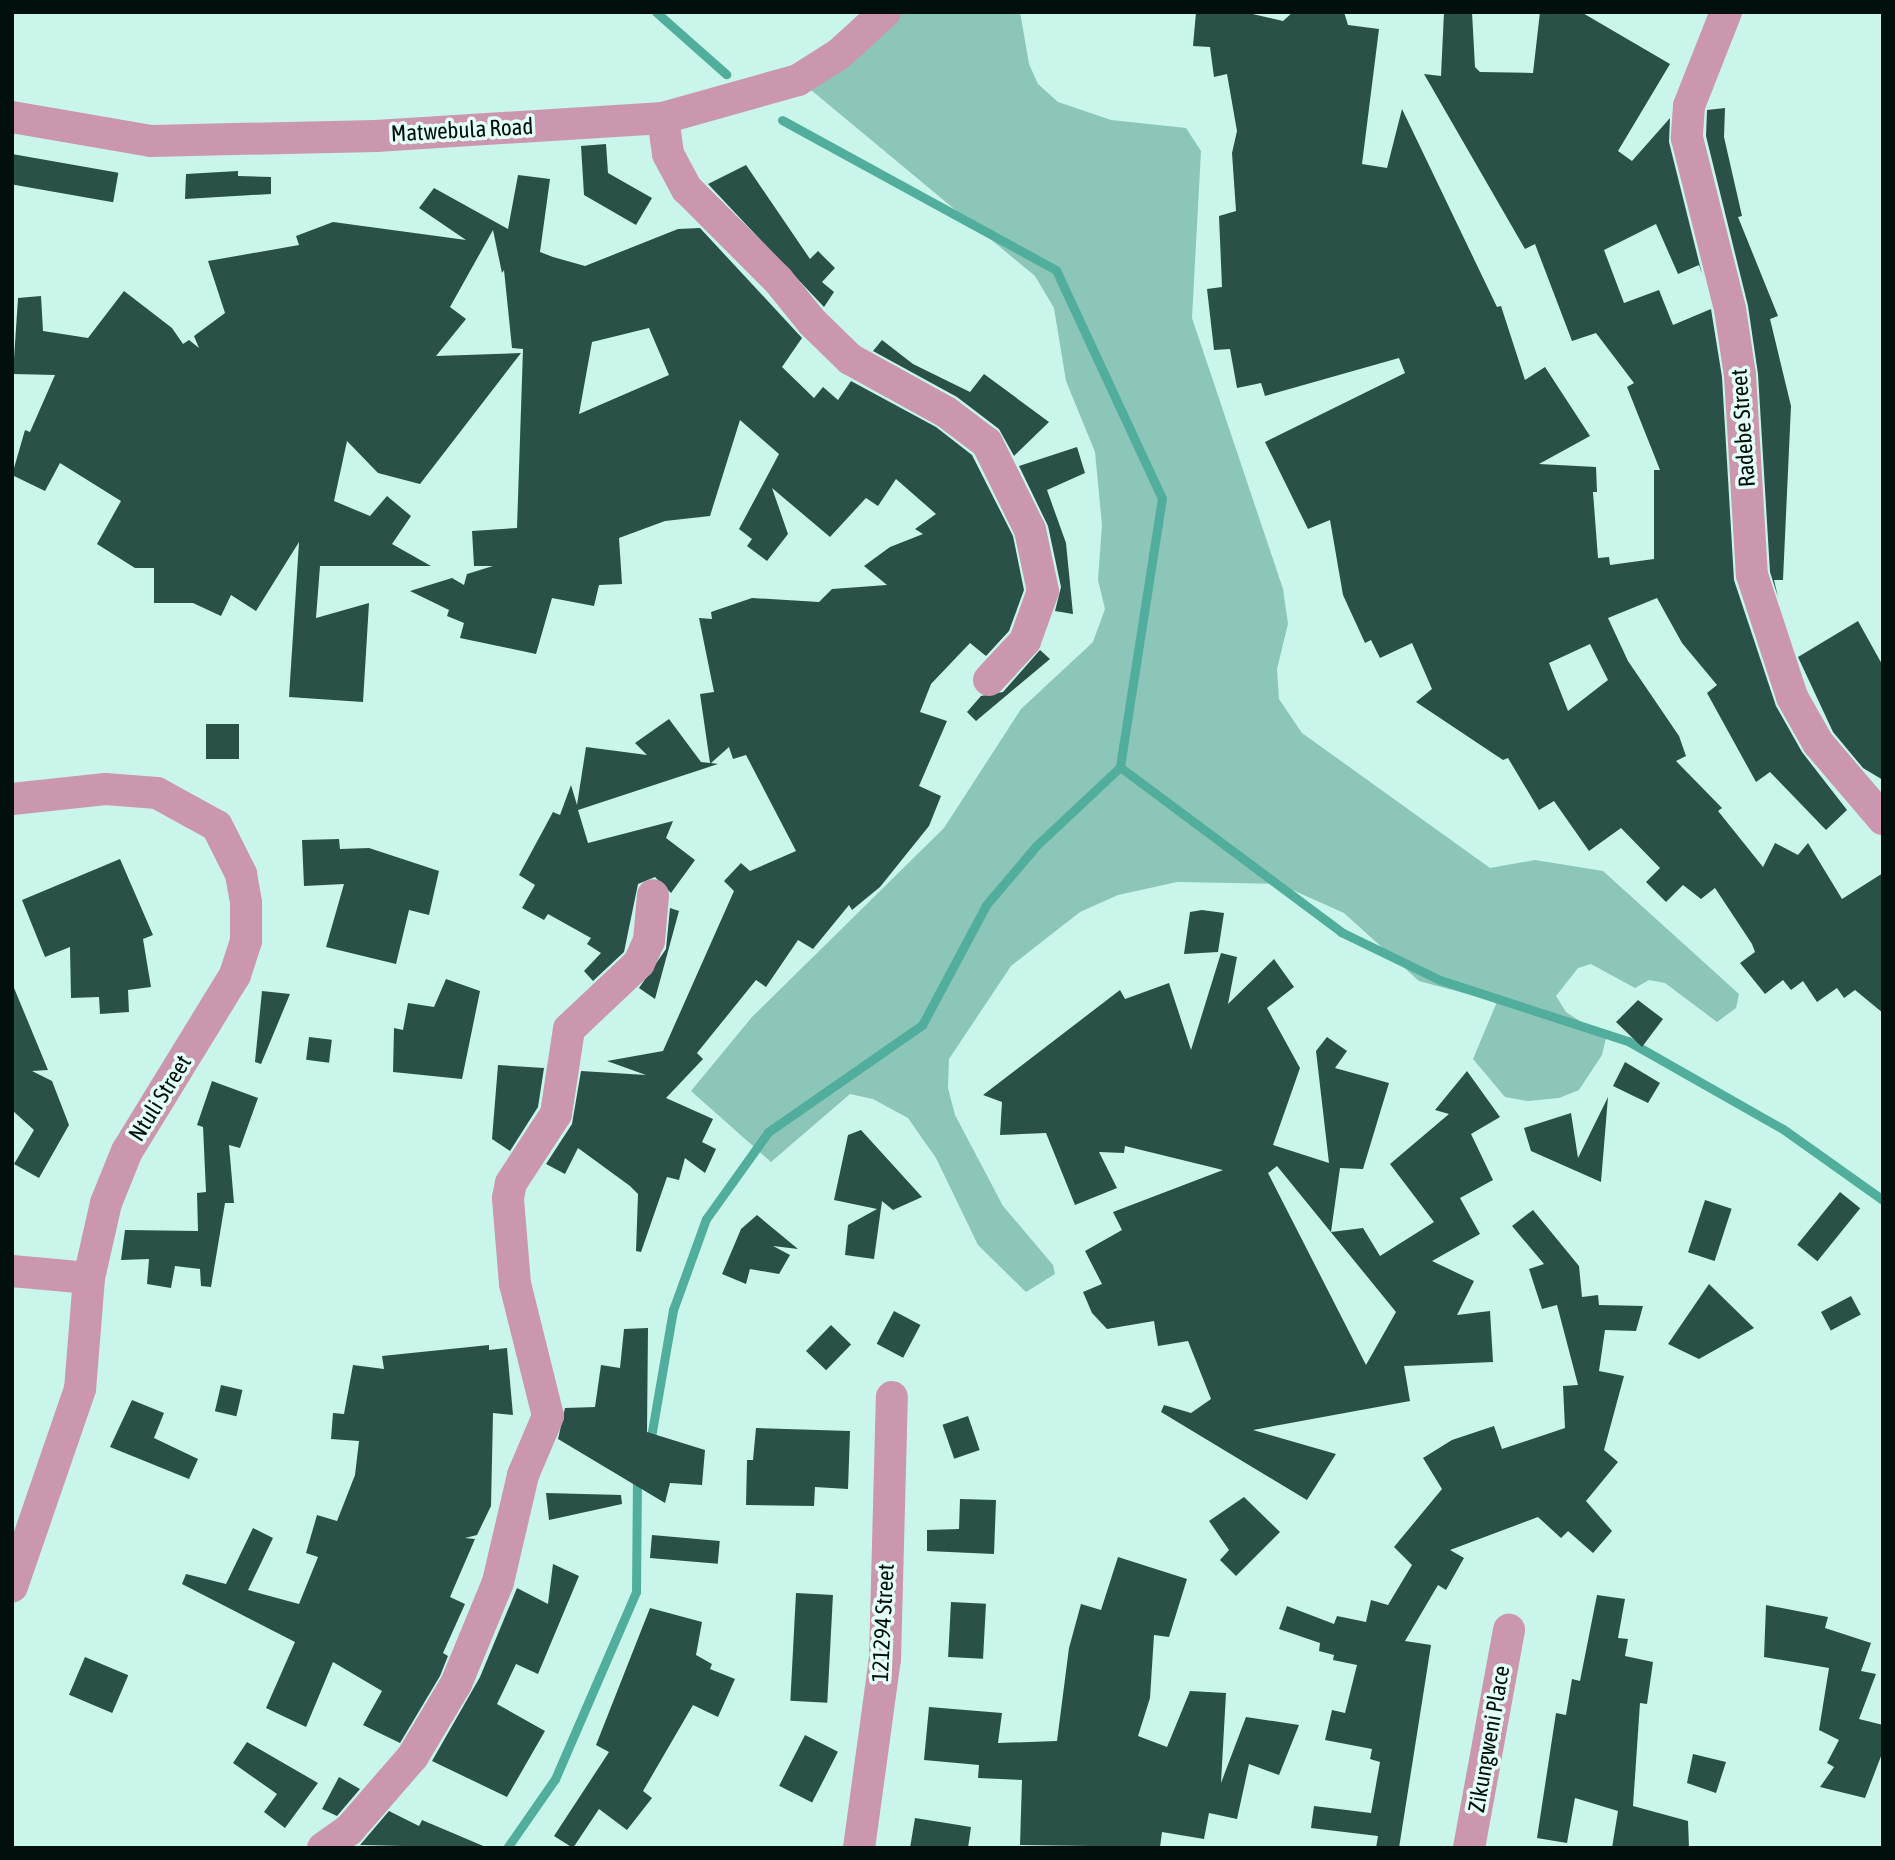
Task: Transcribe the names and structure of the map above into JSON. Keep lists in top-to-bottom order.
{
  "streets": {
    "street": [
      "Matwebula Road",
      "Radebe Street",
      "Ntuli Street",
      "121294 Street",
      "Zikungweni Place"
    ]
  }
}
